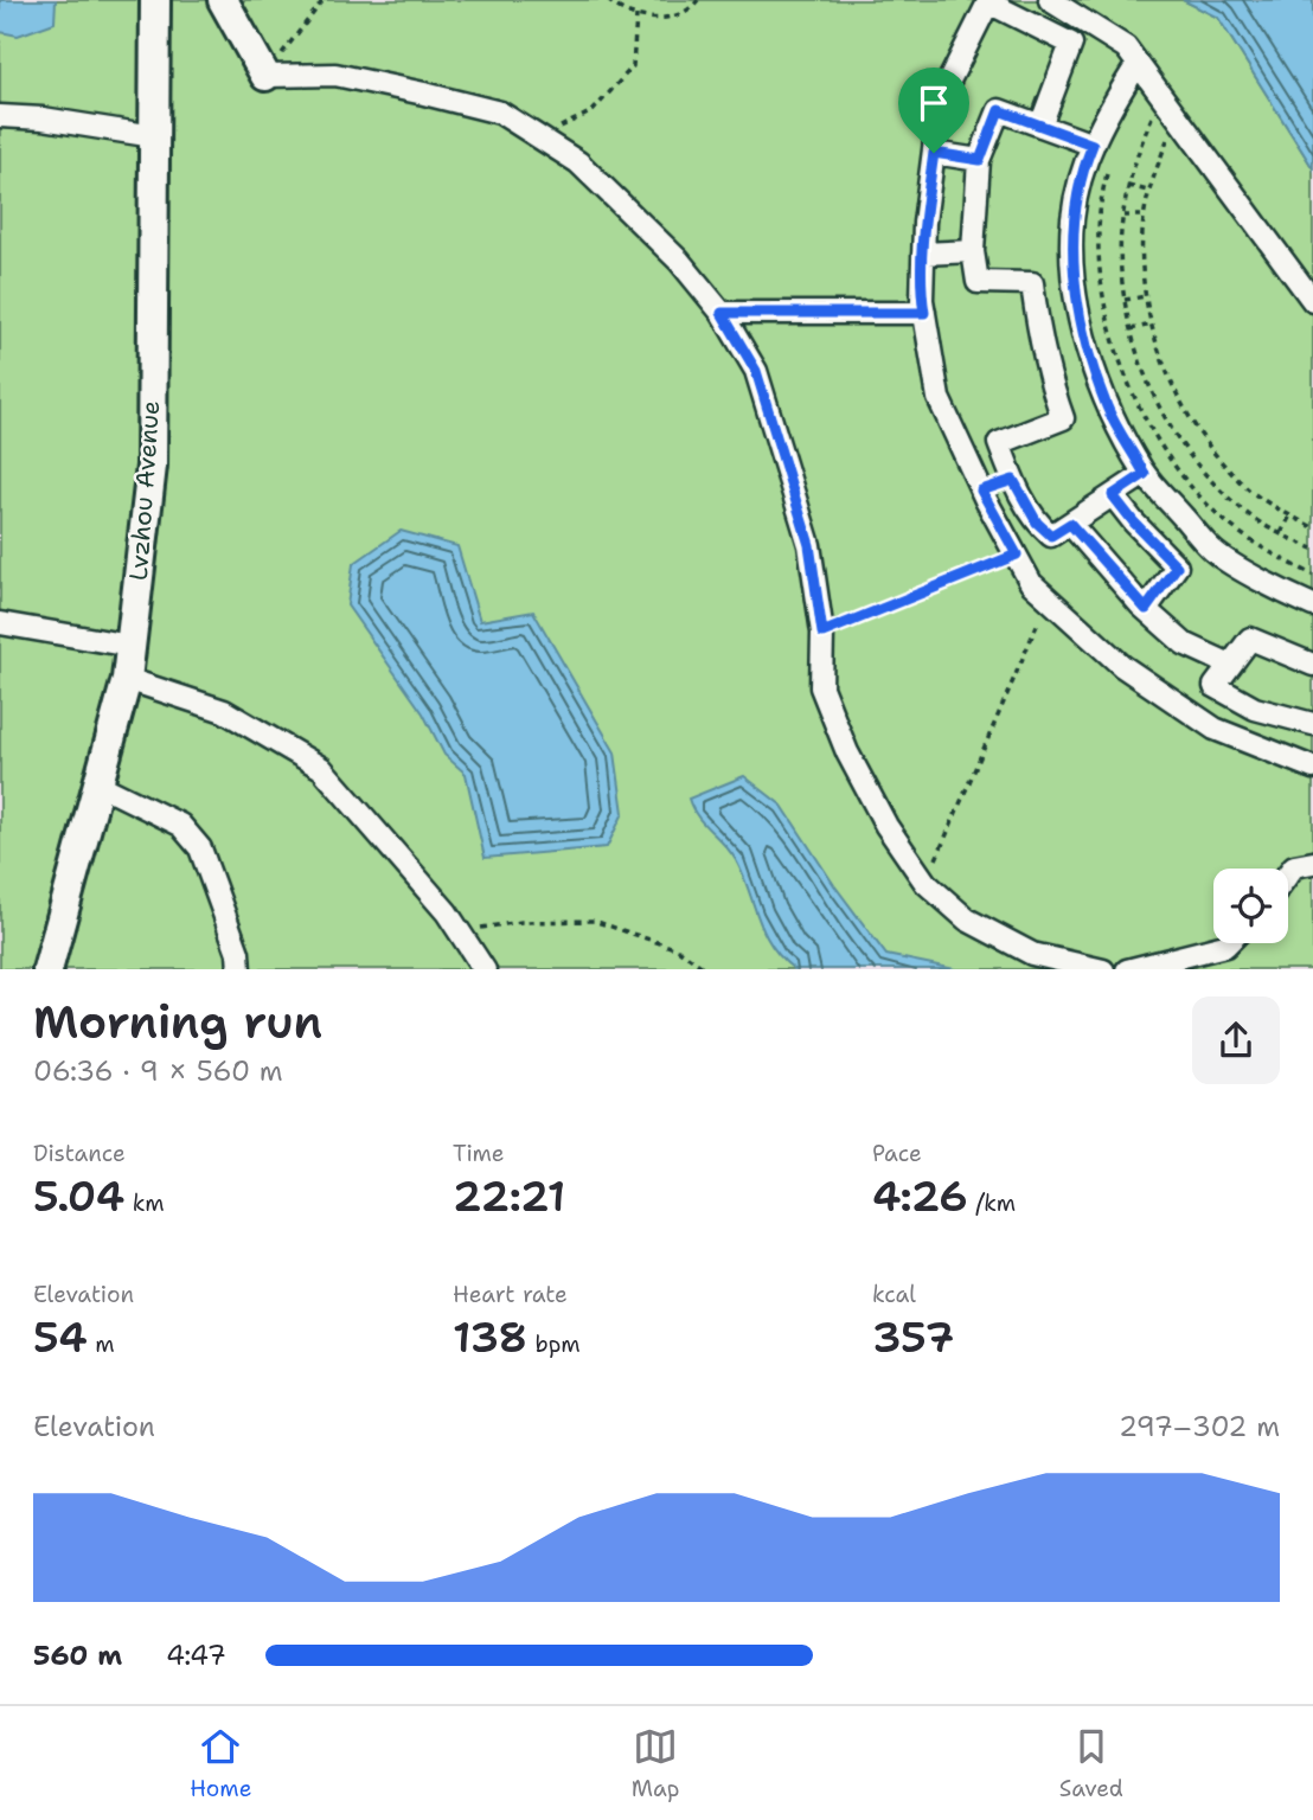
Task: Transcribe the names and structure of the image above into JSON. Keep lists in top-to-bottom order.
{
  "streets": {
    "main road": ["Lvzhou Avenue"]
  },
  "page": {
    "heading": ["Morning run", "06:36 · 9 × 560 m"],
    "stats": [
      ["Distance", "5.04 km"],
      ["Time", "22:21"],
      ["Pace", "4:26 /km"],
      ["Elevation", "54 m"],
      ["Heart rate", "138 bpm"],
      ["kcal", "357"]
    ],
    "chart": ["Elevation", "297–302 m"],
    "list": [
      {
        "name": "560 m",
        "note": "4:47"
      }
    ],
    "tabs": ["Home", "Map", "Saved"]
  }
}
